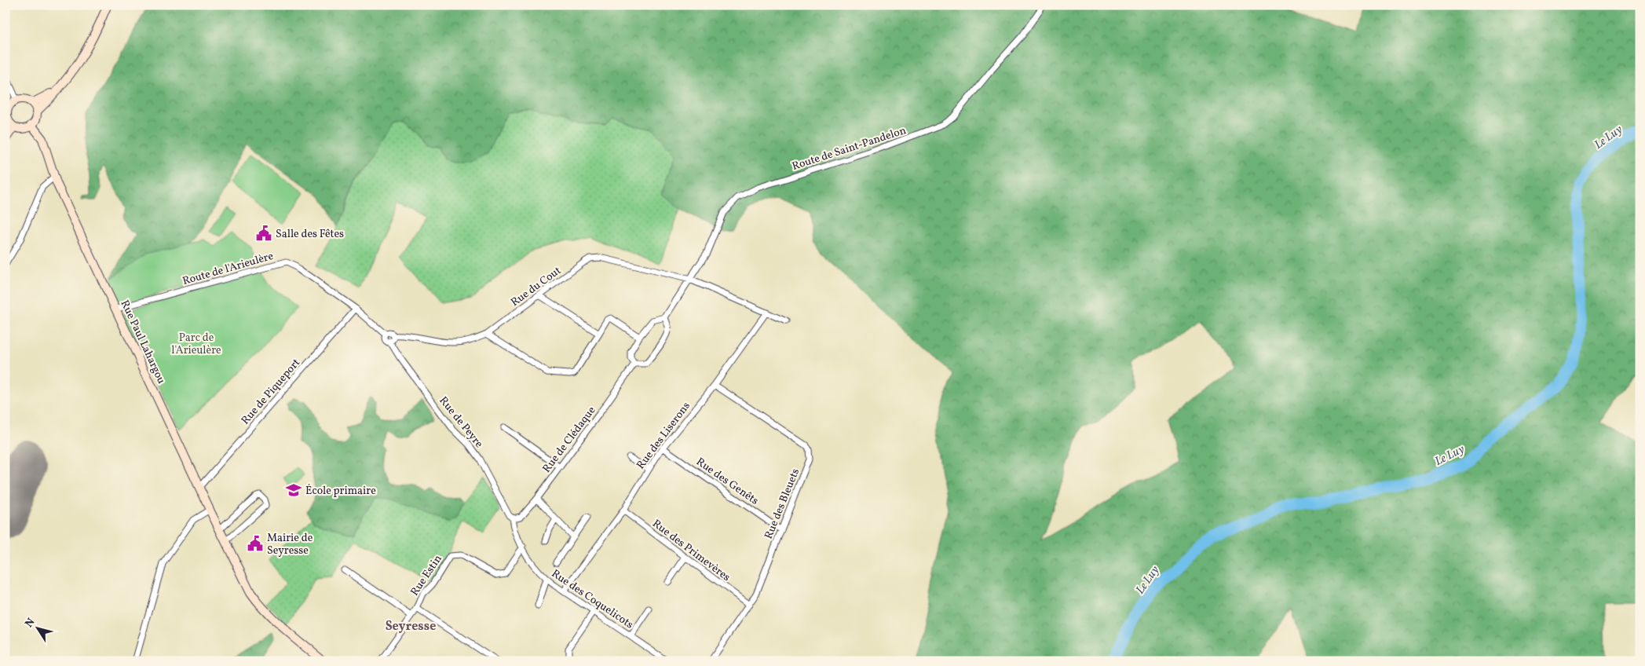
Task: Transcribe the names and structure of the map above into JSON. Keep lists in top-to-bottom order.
{
  "streets": {
    "street": [
      "Route de Saint-Pandelon",
      "Route de l'Arieulère",
      "Rue du Cout",
      "Rue Paul Lahargou",
      "Rue de Piqueport",
      "Rue de Peyre",
      "Rue des Liserons",
      "Rue de Clédaque",
      "Rue des Genêts",
      "Rue des Bleuets",
      "Rue des Primevères",
      "Rue Estin",
      "Rue des Coquelicots"
    ]
  },
  "crossings": [
    ["Route de Saint-Pandelon", "Rue du Cout"],
    ["Route de l'Arieulère", "Rue Paul Lahargou"],
    ["Route de l'Arieulère", "Rue de Piqueport"],
    ["Route de l'Arieulère", "Rue de Peyre"],
    ["Rue du Cout", "Rue de Peyre"],
    ["Rue du Cout", "Rue des Liserons"],
    ["Rue Paul Lahargou", "Rue de Piqueport"],
    ["Rue de Piqueport", "Rue de Peyre"],
    ["Rue de Peyre", "Rue de Clédaque"],
    ["Rue de Peyre", "Rue des Coquelicots"],
    ["Rue des Liserons", "Rue des Genêts"],
    ["Rue des Liserons", "Rue des Bleuets"],
    ["Rue des Liserons", "Rue des Primevères"],
    ["Rue des Liserons", "Rue des Coquelicots"],
    ["Rue de Clédaque", "Rue des Coquelicots"],
    ["Rue des Genêts", "Rue des Bleuets"],
    ["Rue des Bleuets", "Rue des Primevères"],
    ["Rue Estin", "Rue des Coquelicots"]
  ],
  "districts": ["Seyresse"],
  "water": ["Le Luy"],
  "parks": ["Parc de l'Arieulère"],
  "places": {
    "public building": ["Salle des Fêtes", "Mairie de Seyresse"],
    "school or university": ["École primaire"]
  },
  "north": "top left"
}
